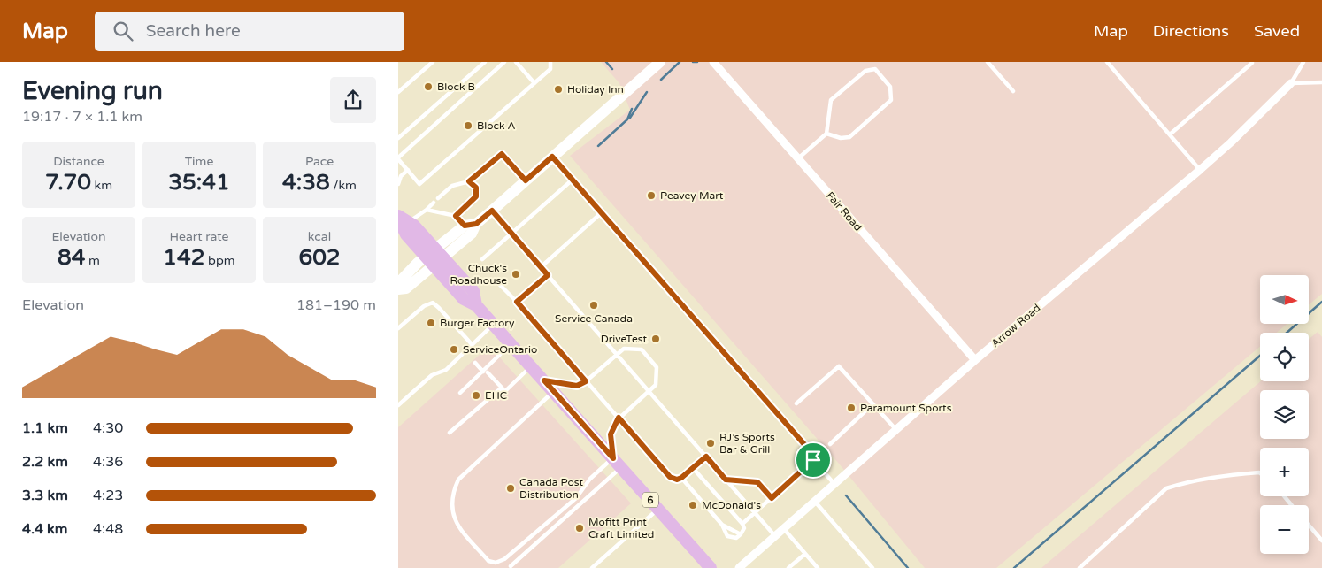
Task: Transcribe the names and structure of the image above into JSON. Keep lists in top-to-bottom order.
{
  "streets": {
    "main road": ["6"],
    "street": ["Fair Road", "Arrow Road"]
  },
  "crossings": [
    ["Fair Road", "Arrow Road"]
  ],
  "places": [
    "Block B",
    "Holiday Inn",
    "Block A",
    "Peavey Mart",
    "Chuck's Roadhouse",
    "Service Canada",
    "Burger Factory",
    "DriveTest",
    "ServiceOntario",
    "EHC",
    "Paramount Sports",
    "RJ’s Sports Bar & Grill",
    "Canada Post Distribution",
    "McDonald's",
    "Mofitt Print Craft Limited"
  ],
  "north": "right",
  "page": {
    "header": "Map",
    "search": "Search here",
    "nav": ["Map", "Directions", "Saved"],
    "heading": ["Evening run", "19:17 · 7 × 1.1 km"],
    "stats": [
      ["Distance", "7.70 km"],
      ["Time", "35:41"],
      ["Pace", "4:38 /km"],
      ["Elevation", "84 m"],
      ["Heart rate", "142 bpm"],
      ["kcal", "602"]
    ],
    "map_buttons": ["+", "−"],
    "chart": ["Elevation", "181–190 m"],
    "list": [
      {
        "name": "1.1 km",
        "note": "4:30"
      },
      {
        "name": "2.2 km",
        "note": "4:36"
      },
      {
        "name": "3.3 km",
        "note": "4:23"
      },
      {
        "name": "4.4 km",
        "note": "4:48"
      }
    ]
  }
}
